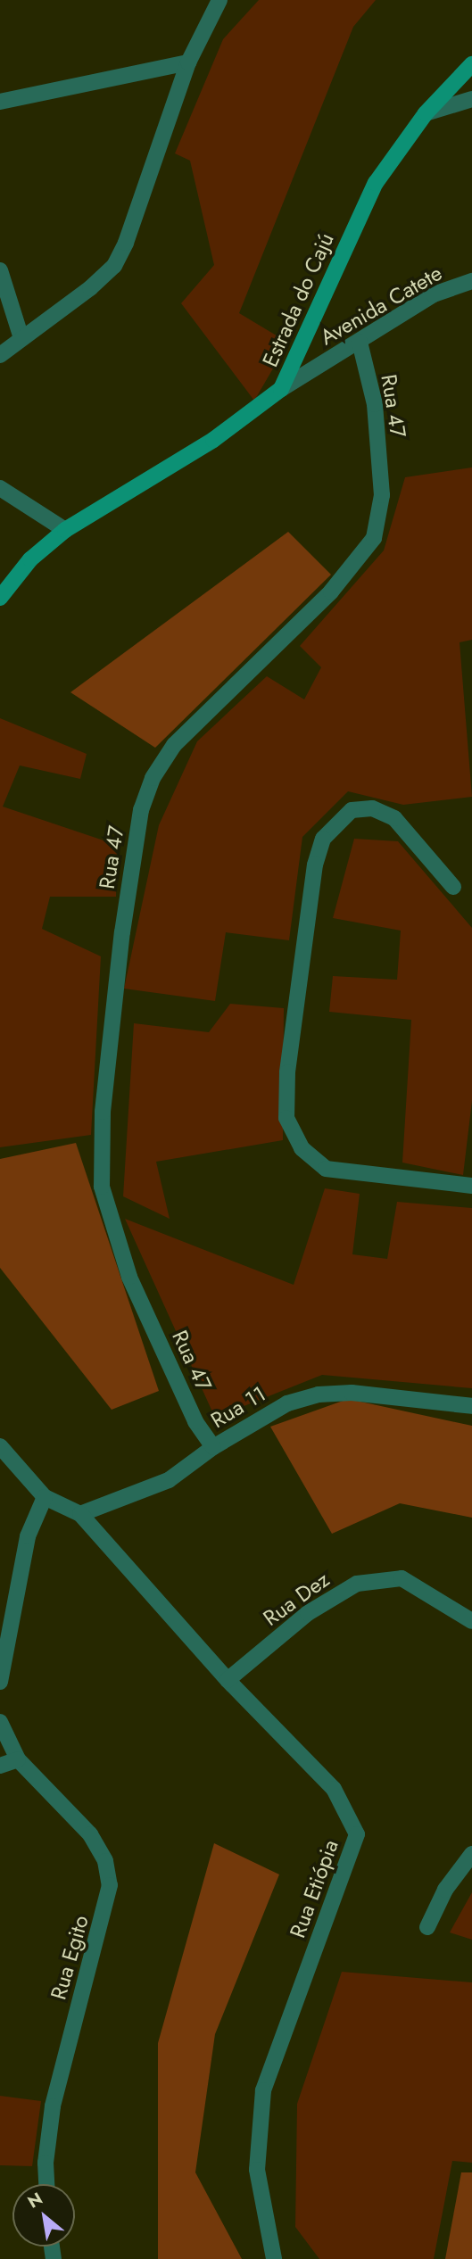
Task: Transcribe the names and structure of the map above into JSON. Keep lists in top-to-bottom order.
{
  "streets": {
    "main road": ["Estrada do Cajú"],
    "street": [
      "Avenida Catete",
      "Rua 47",
      "Rua 11",
      "Rua Dez",
      "Rua Etiópia",
      "Rua Egito"
    ]
  },
  "crossings": [
    ["Estrada do Cajú", "Avenida Catete"],
    ["Avenida Catete", "Rua 47"],
    ["Rua 47", "Rua 11"],
    ["Rua 11", "Rua Etiópia"],
    ["Rua Dez", "Rua Etiópia"]
  ],
  "north": "top left"
}
